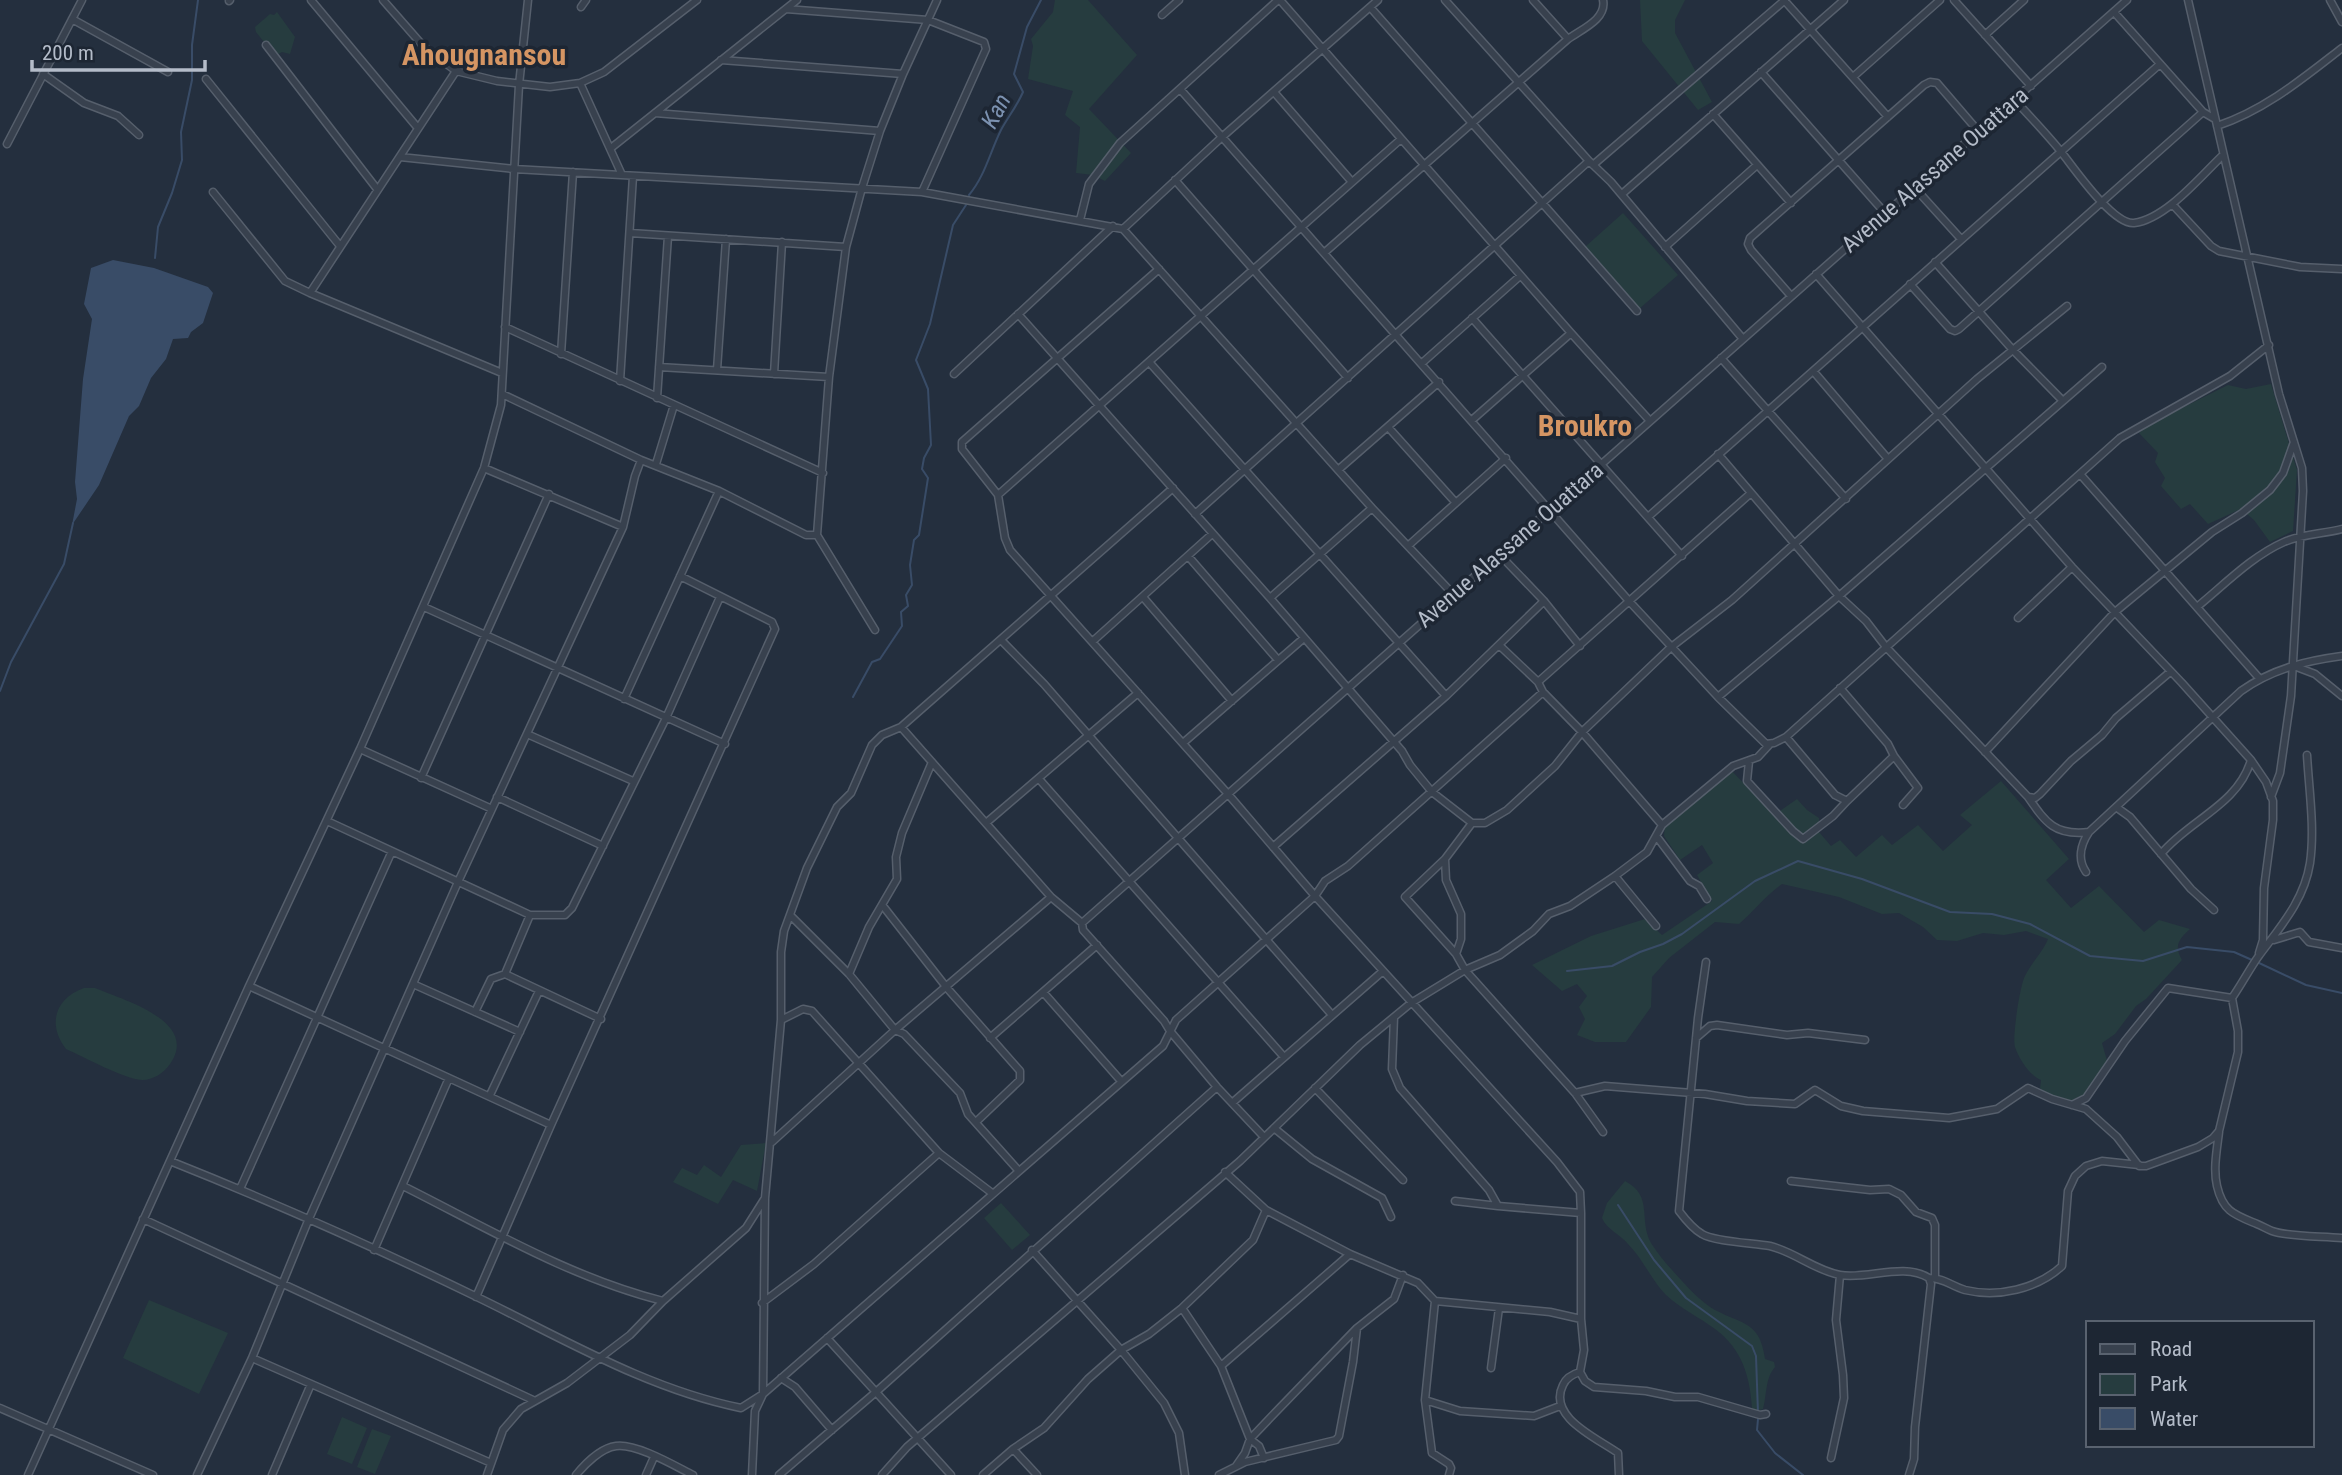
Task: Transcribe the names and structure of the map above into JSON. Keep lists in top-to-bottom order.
{
  "streets": {
    "street": ["Avenue Alassane Ouattara"]
  },
  "districts": ["Ahougnansou", "Broukro"],
  "water": ["Kan"],
  "legend": ["Road", "Park", "Water"],
  "scale_bar": "200 m"
}
